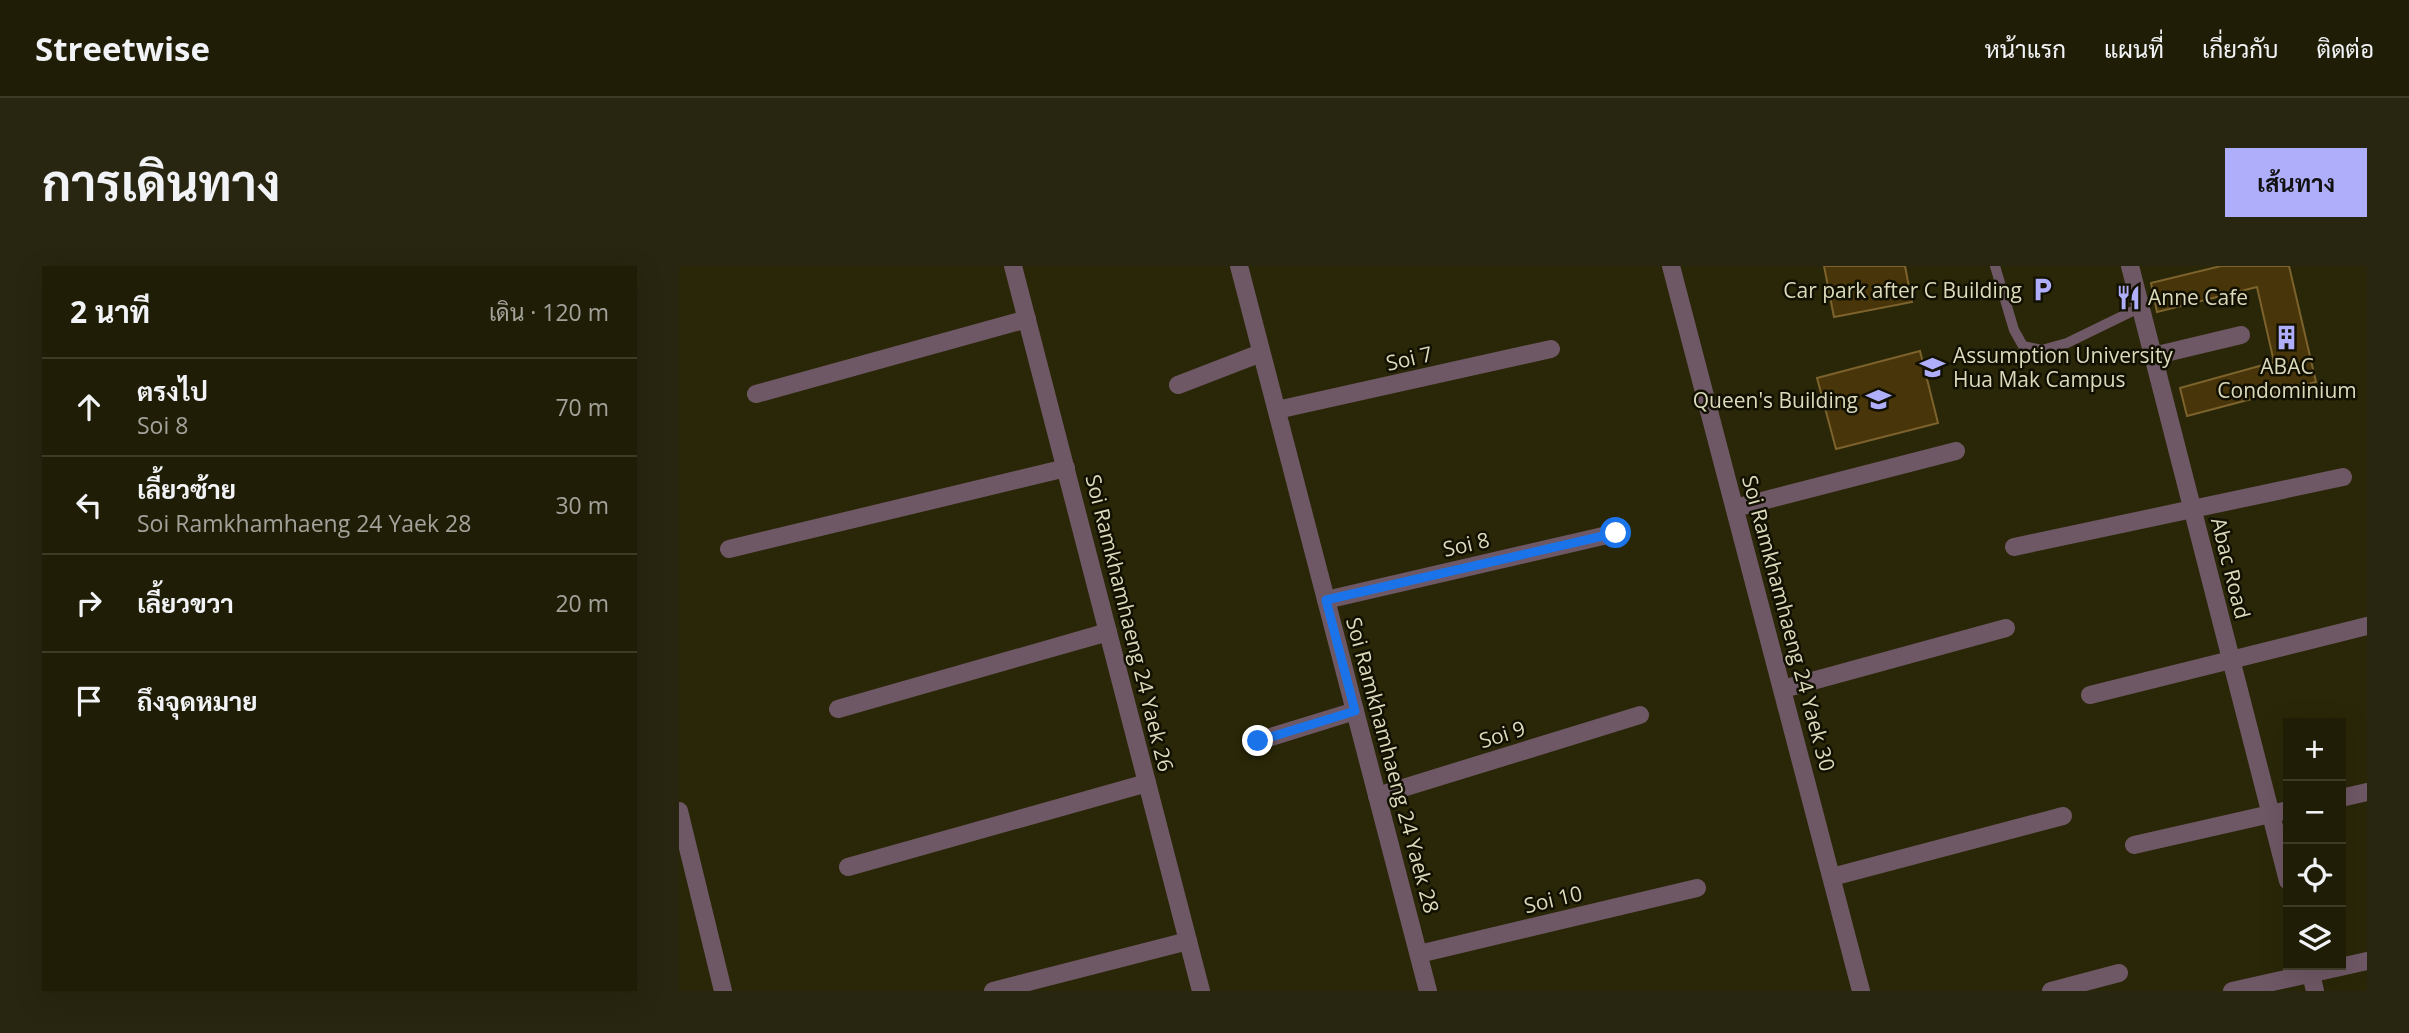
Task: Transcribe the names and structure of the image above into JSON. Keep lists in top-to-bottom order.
{
  "streets": {
    "street": [
      "Soi 7",
      "Soi 8",
      "Abac Road",
      "Soi Ramkhamhaeng 24 Yaek 26",
      "Soi Ramkhamhaeng 24 Yaek 30",
      "Soi 9",
      "Soi Ramkhamhaeng 24 Yaek 28",
      "Soi 10"
    ]
  },
  "crossings": [
    ["Soi 7", "Soi Ramkhamhaeng 24 Yaek 28"],
    ["Soi 8", "Soi Ramkhamhaeng 24 Yaek 28"],
    ["Soi 9", "Soi Ramkhamhaeng 24 Yaek 28"],
    ["Soi Ramkhamhaeng 24 Yaek 28", "Soi 10"]
  ],
  "places": {
    "parking": ["Car park after C Building"],
    "restaurant": ["Anne Cafe"],
    "building": ["ABAC Condominium"],
    "school or university": ["Assumption University Hua Mak Campus", "Queen's Building"]
  },
  "page": {
    "header": "Streetwise",
    "nav": [
      "หน้าแรก",
      "แผนที่",
      "เกี่ยวกับ",
      "ติดต่อ"
    ],
    "buttons": "เส้นทาง",
    "title": "การเดินทาง",
    "heading": ["2 นาที", "เดิน · 120 m"],
    "list": [
      ["ตรงไป", "Soi 8", "70 m"],
      ["เลี้ยวซ้าย", "Soi Ramkhamhaeng 24 Yaek 28", "30 m"],
      ["เลี้ยวขวา", "20 m"],
      "ถึงจุดหมาย"
    ],
    "map_buttons": ["+", "−"]
  }
}
